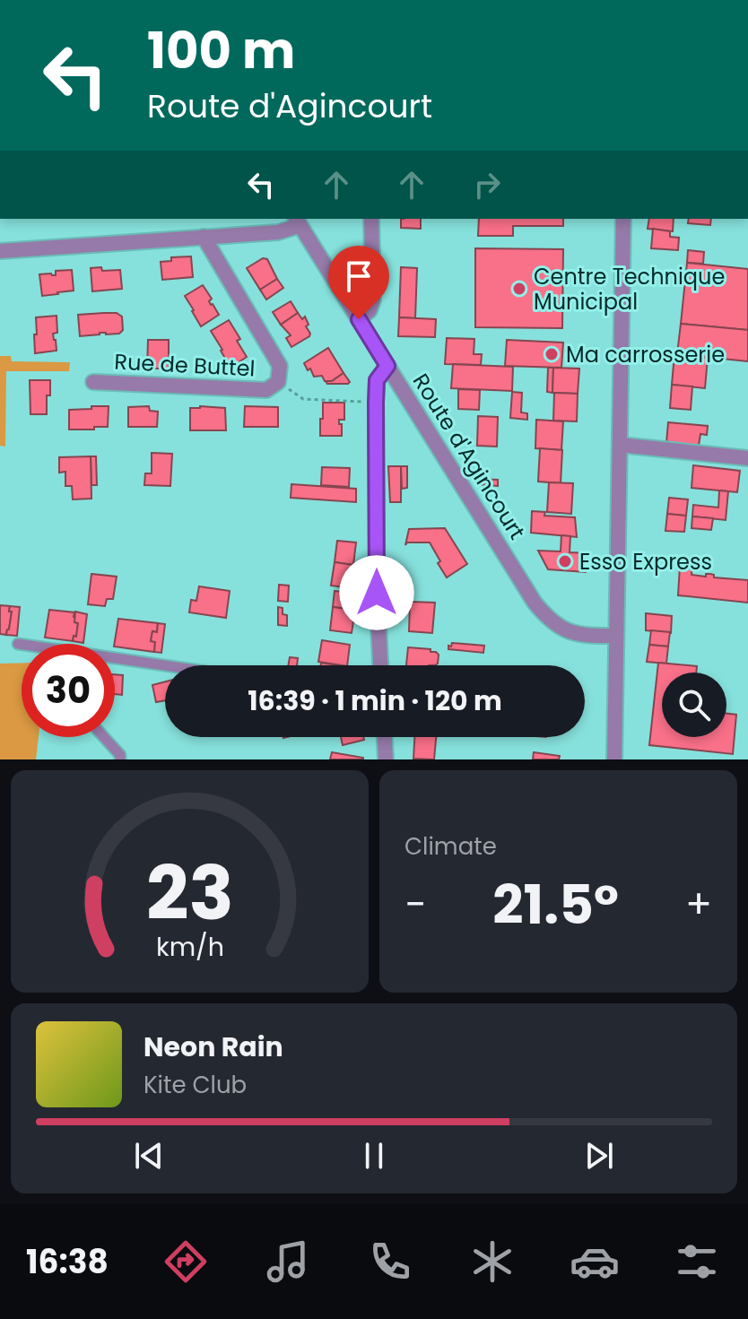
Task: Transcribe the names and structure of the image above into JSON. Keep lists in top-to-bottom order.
{
  "streets": {
    "street": ["Rue de Buttel", "Route d'Agincourt"]
  },
  "places": ["Centre Technique Municipal", "Ma carrosserie", "Esso Express"],
  "page": {
    "turn": ["100 m", "Route d'Agincourt"],
    "limit": "30",
    "trip": "16:39 · 1 min · 120 m",
    "tile": "Climate",
    "heat": ["−", "21.5°", "+"],
    "song": ["Neon Rain", "Kite Club"],
    "tabs": "16:38",
    "gauge": ["23", "km/h"]
  }
}
